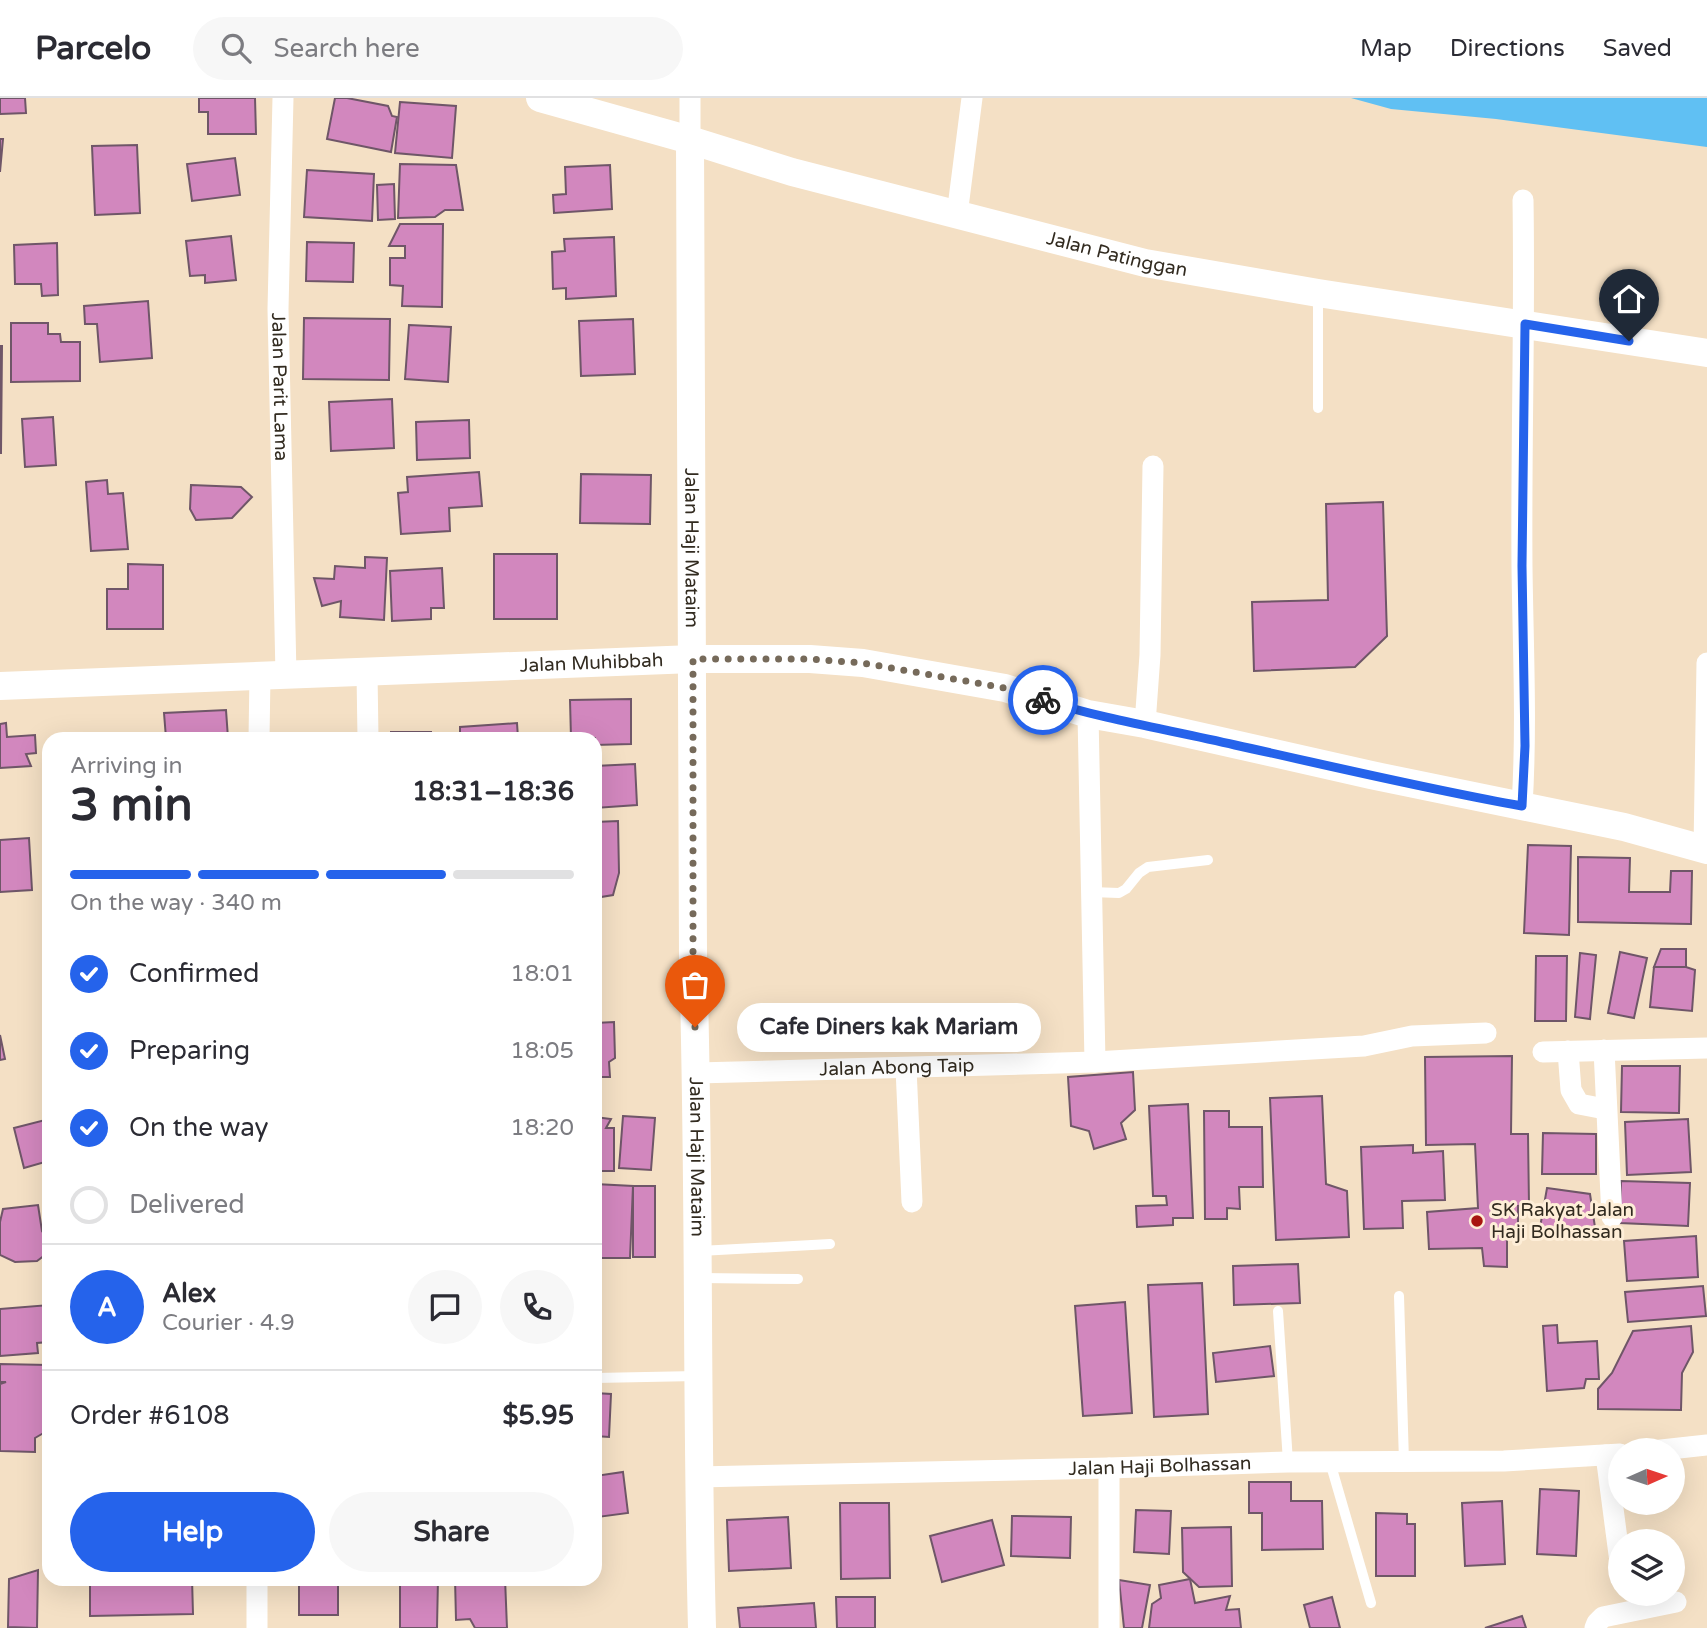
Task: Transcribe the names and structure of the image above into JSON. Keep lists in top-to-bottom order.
{
  "streets": {
    "main road": ["Jalan Patinggan", "Jalan Haji Mataim", "Jalan Muhibbah"],
    "street": ["Jalan Parit Lama", "Jalan Abong Taip", "Jalan Haji Bolhassan"]
  },
  "crossings": [
    ["Jalan Patinggan", "Jalan Haji Mataim"],
    ["Jalan Parit Lama", "Jalan Muhibbah"],
    ["Jalan Haji Mataim", "Jalan Muhibbah"],
    ["Jalan Haji Mataim", "Jalan Abong Taip"],
    ["Jalan Haji Mataim", "Jalan Haji Bolhassan"]
  ],
  "places": ["Cafe Diners kak Mariam", "SK Rakyat Jalan Haji Bolhassan"],
  "north": "right",
  "page": {
    "header": "Parcelo",
    "search": "Search here",
    "nav": ["Map", "Directions", "Saved"],
    "heading": ["3 min", "Arriving in", "18:31–18:36"],
    "panel": [
      "Alex",
      "Courier · 4.9",
      "Order #6108",
      "$5.95"
    ],
    "bar": "On the way · 340 m",
    "list": [
      ["Confirmed", "18:01"],
      ["Preparing", "18:05"],
      ["On the way", "18:20"],
      "Delivered"
    ],
    "bubble": "Cafe Diners kak Mariam",
    "round": "A",
    "buttons": ["Help", "Share"]
  }
}
